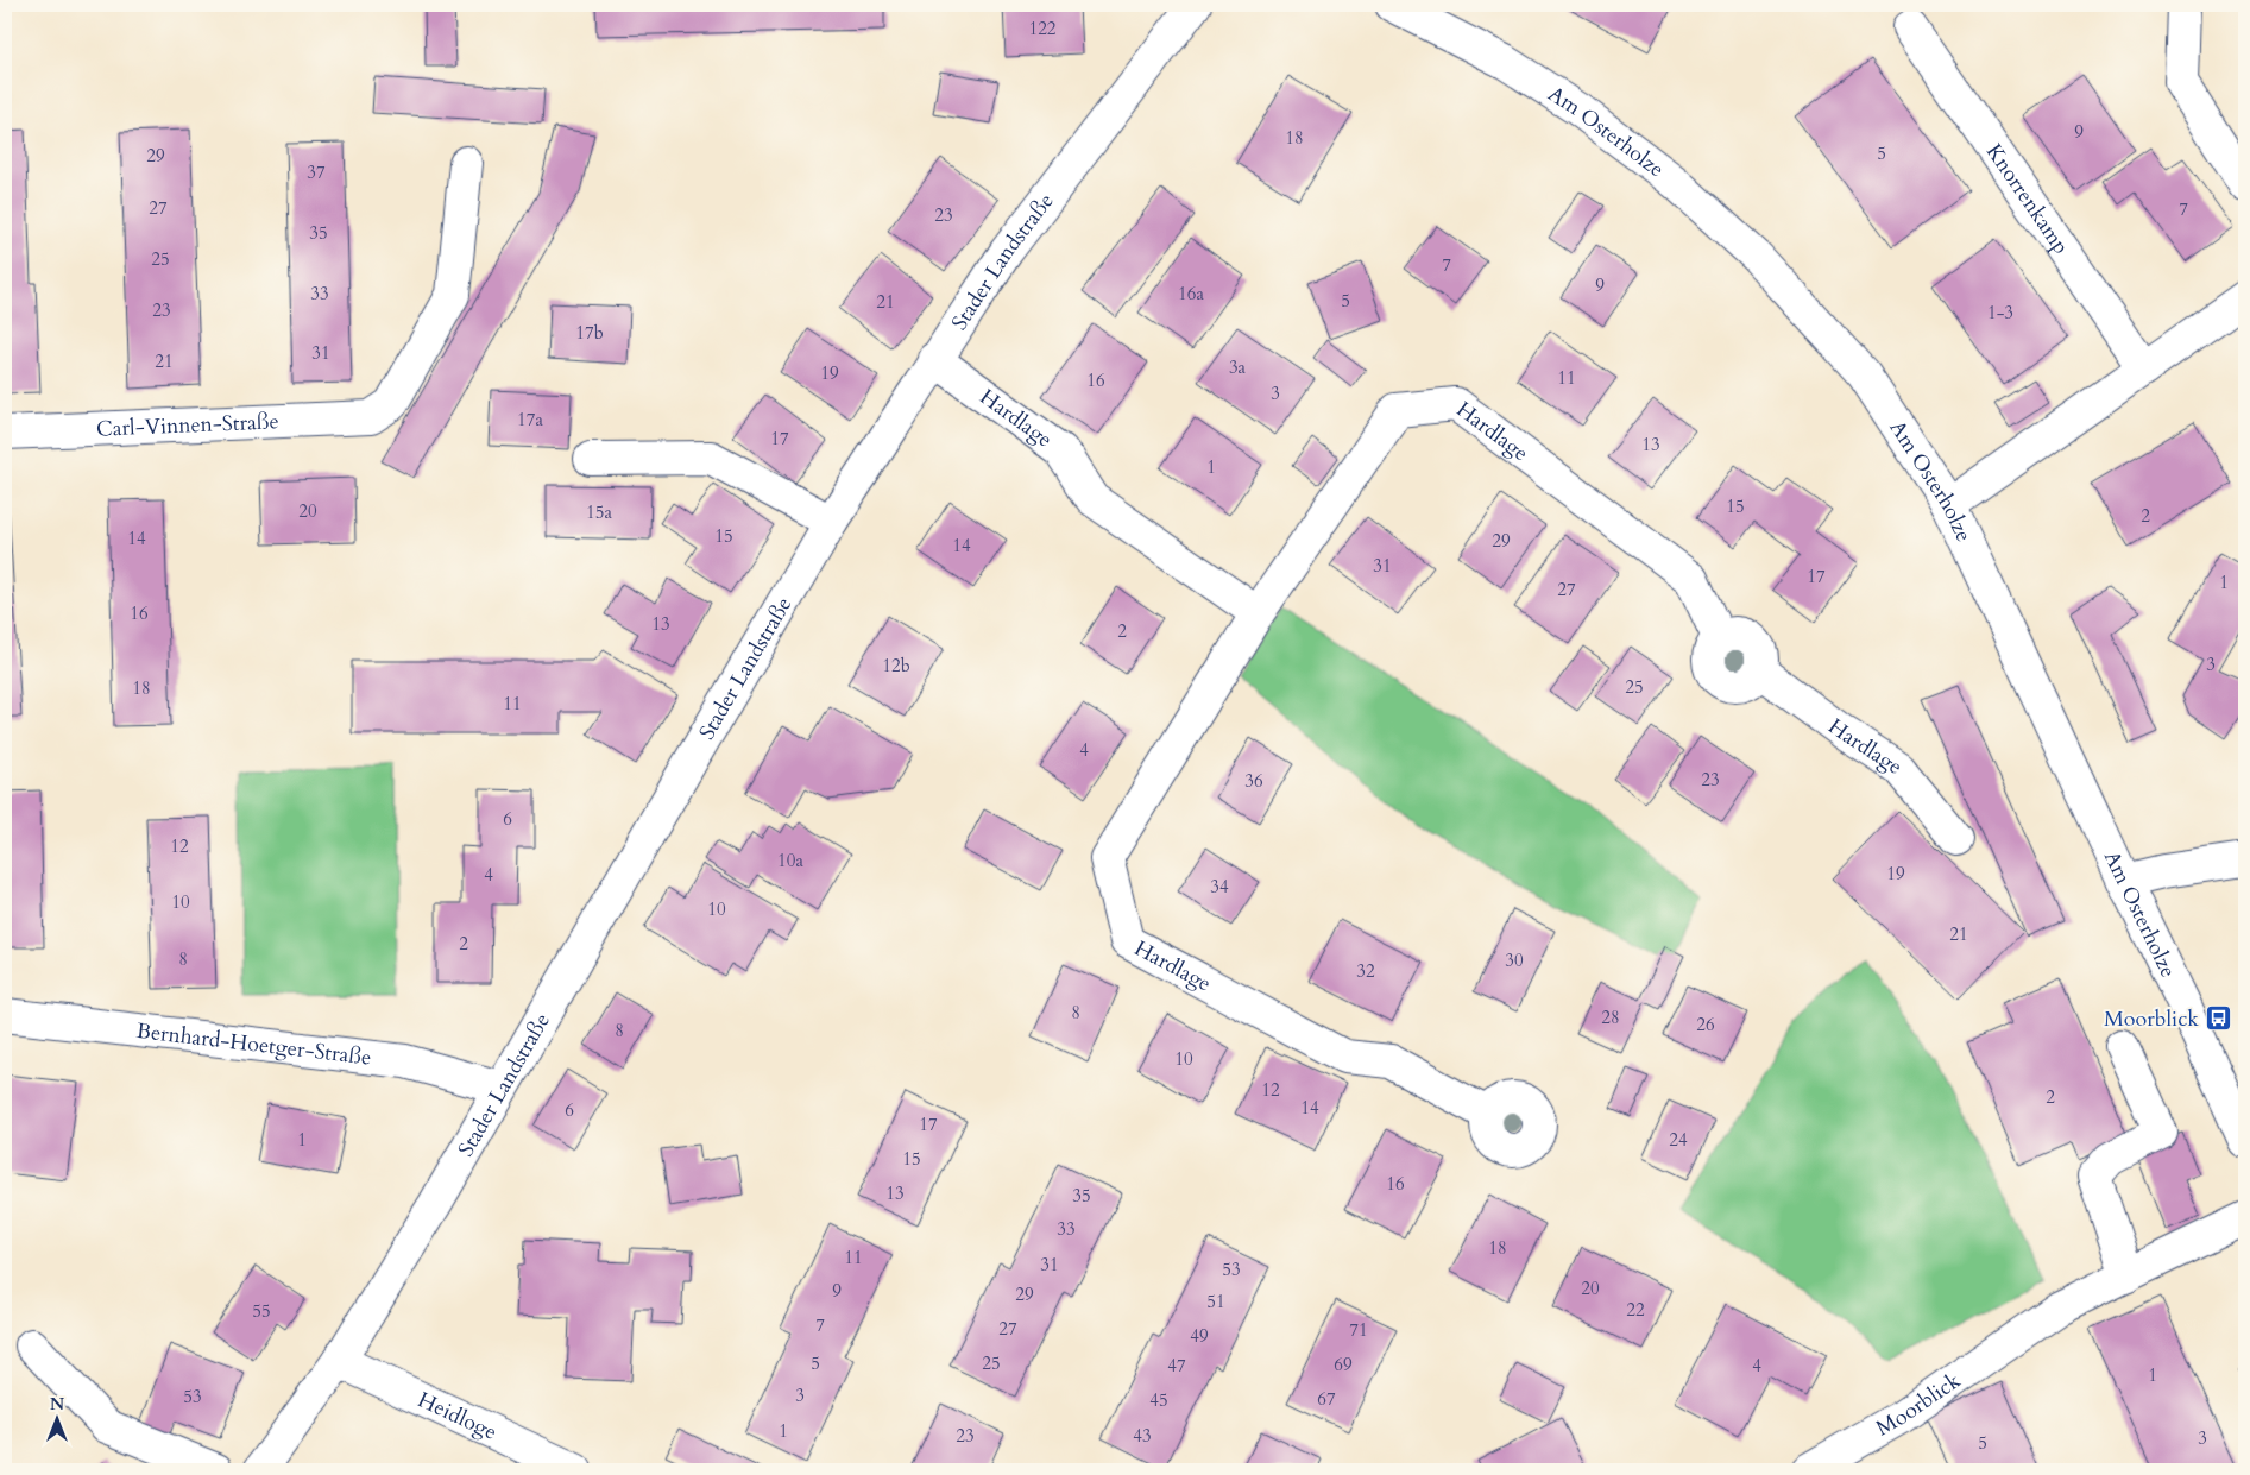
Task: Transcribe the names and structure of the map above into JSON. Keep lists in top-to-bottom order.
{
  "streets": {
    "street": [
      "Am Osterholze",
      "Knorrenkamp",
      "Stader Landstraße",
      "Hardlage",
      "Carl-Vinnen-Straße",
      "Bernhard-Hoetger-Straße",
      "Moorblick",
      "Heidloge"
    ]
  },
  "crossings": [
    ["Stader Landstraße", "Hardlage"],
    ["Stader Landstraße", "Bernhard-Hoetger-Straße"],
    ["Stader Landstraße", "Heidloge"]
  ],
  "places": {
    "bus stop": ["Moorblick"]
  },
  "house_numbers": [
    "122",
    "9",
    "18",
    "5",
    "29",
    "37",
    "27",
    "7",
    "23",
    "35",
    "25",
    "7",
    "9",
    "33",
    "16a",
    "5",
    "21",
    "23",
    "1-3",
    "17b",
    "31",
    "21",
    "3a",
    "19",
    "11",
    "16",
    "3",
    "17a",
    "17",
    "13",
    "1",
    "15",
    "20",
    "15a",
    "2",
    "15",
    "14",
    "29",
    "14",
    "31",
    "17",
    "1",
    "27",
    "16",
    "13",
    "2",
    "3",
    "12b",
    "25",
    "18",
    "11",
    "4",
    "23",
    "36",
    "6",
    "12",
    "10a",
    "19",
    "4",
    "34",
    "10",
    "10",
    "21",
    "2",
    "8",
    "30",
    "32",
    "8",
    "28",
    "26",
    "8",
    "10",
    "12",
    "2",
    "14",
    "6",
    "17",
    "1",
    "24",
    "15",
    "16",
    "13",
    "35",
    "33",
    "18",
    "11",
    "31",
    "53",
    "20",
    "9",
    "29",
    "51",
    "22",
    "55",
    "7",
    "27",
    "71",
    "49",
    "5",
    "25",
    "69",
    "47",
    "4",
    "1",
    "3",
    "53",
    "67",
    "45",
    "1",
    "23",
    "43",
    "3",
    "5"
  ],
  "north": "top"
}
